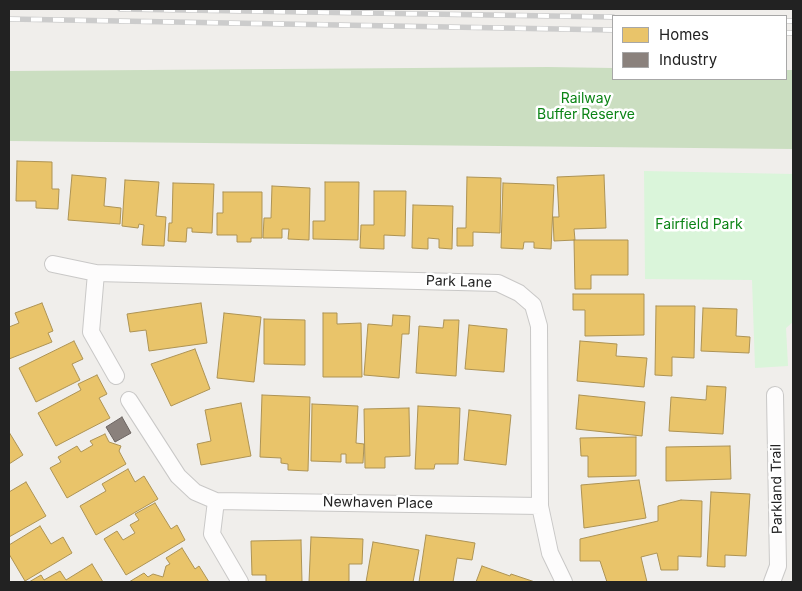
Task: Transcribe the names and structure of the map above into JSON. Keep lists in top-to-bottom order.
{
  "streets": {
    "street": ["Park Lane", "Parkland Trail", "Newhaven Place"]
  },
  "crossings": [
    ["Park Lane", "Newhaven Place"]
  ],
  "parks": ["Railway Buffer Reserve", "Fairfield Park"],
  "legend": ["Homes", "Industry"]
}
